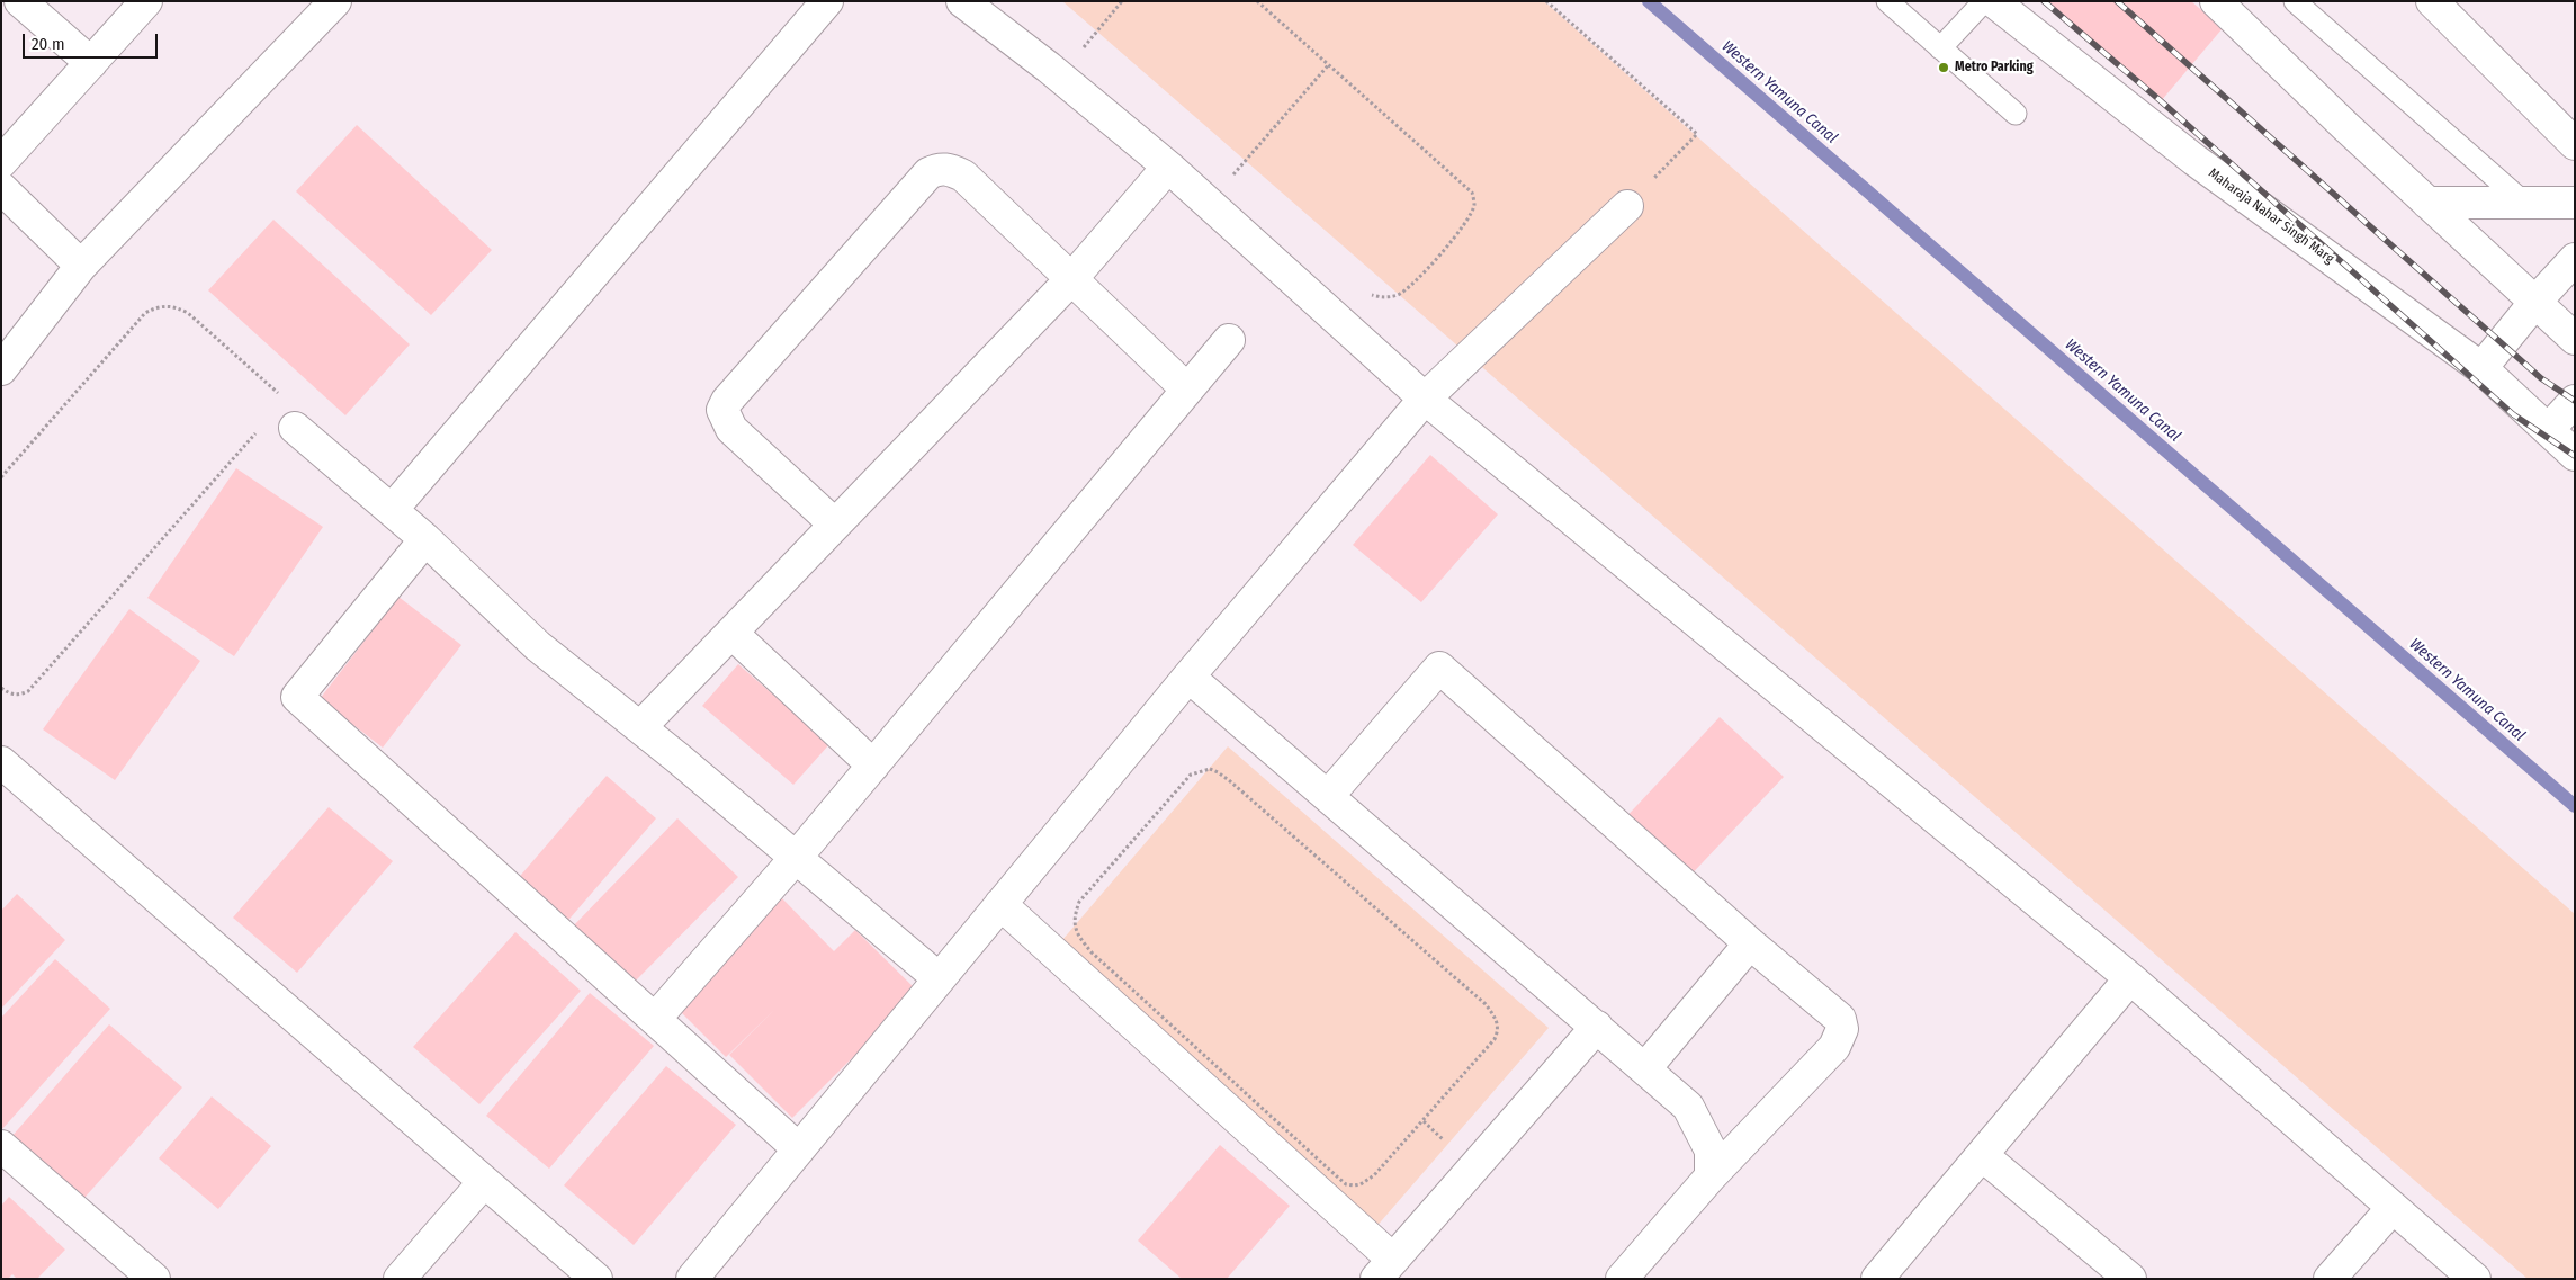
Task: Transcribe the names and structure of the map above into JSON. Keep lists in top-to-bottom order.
{
  "streets": {
    "street": ["Maharaja Nahar Singh Marg"]
  },
  "water": ["Western Yamuna Canal"],
  "places": ["Metro Parking"],
  "scale_bar": "20 m"
}
